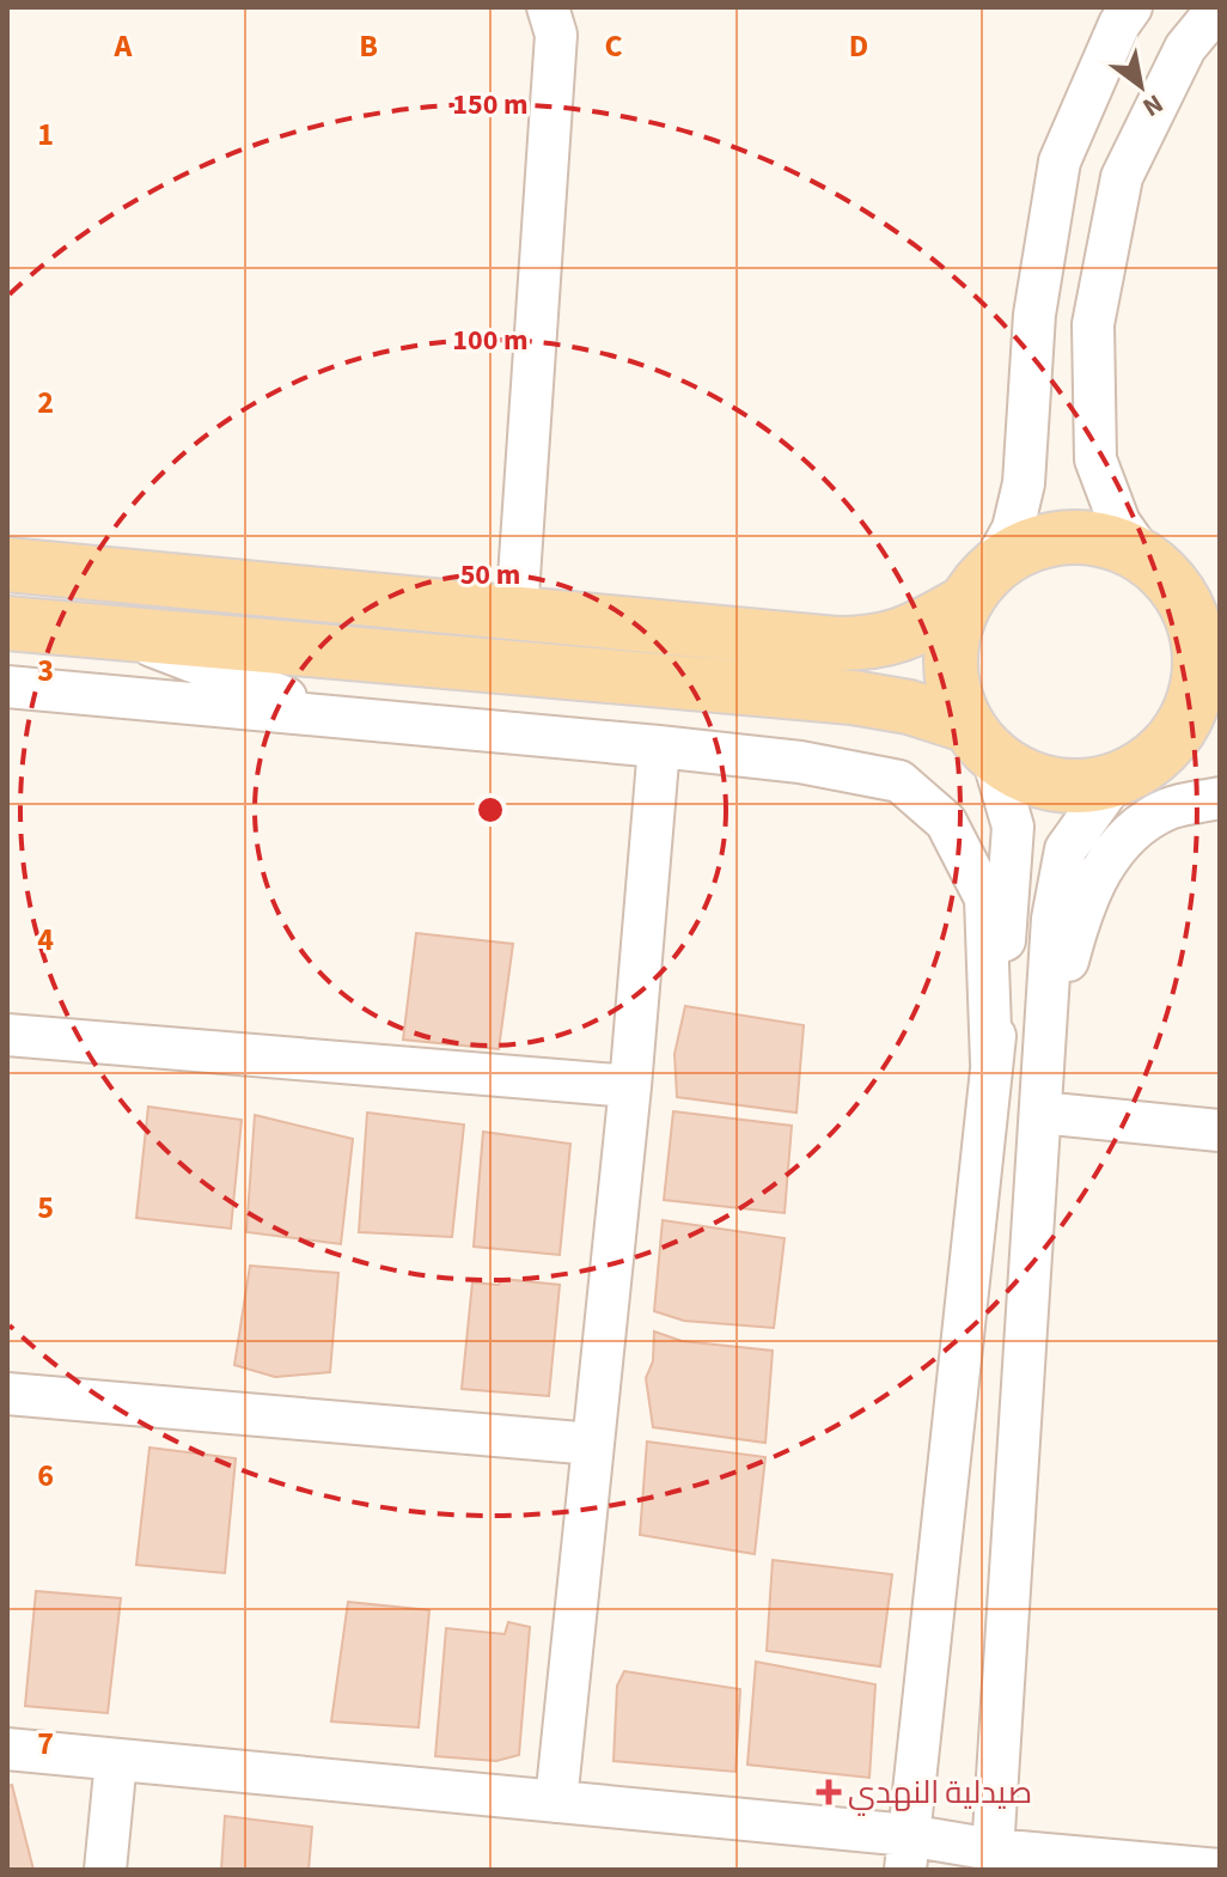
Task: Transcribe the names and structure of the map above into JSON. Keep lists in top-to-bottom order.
{
  "places": {
    "health": ["صيدلية النهدي"]
  },
  "north": "bottom right",
  "grid": {
    "columns": [
      "A",
      "B",
      "C",
      "D"
    ],
    "rows": [
      "1",
      "2",
      "3",
      "4",
      "5",
      "6",
      "7"
    ]
  },
  "rings": ["150 m", "100 m", "50 m"]
}
